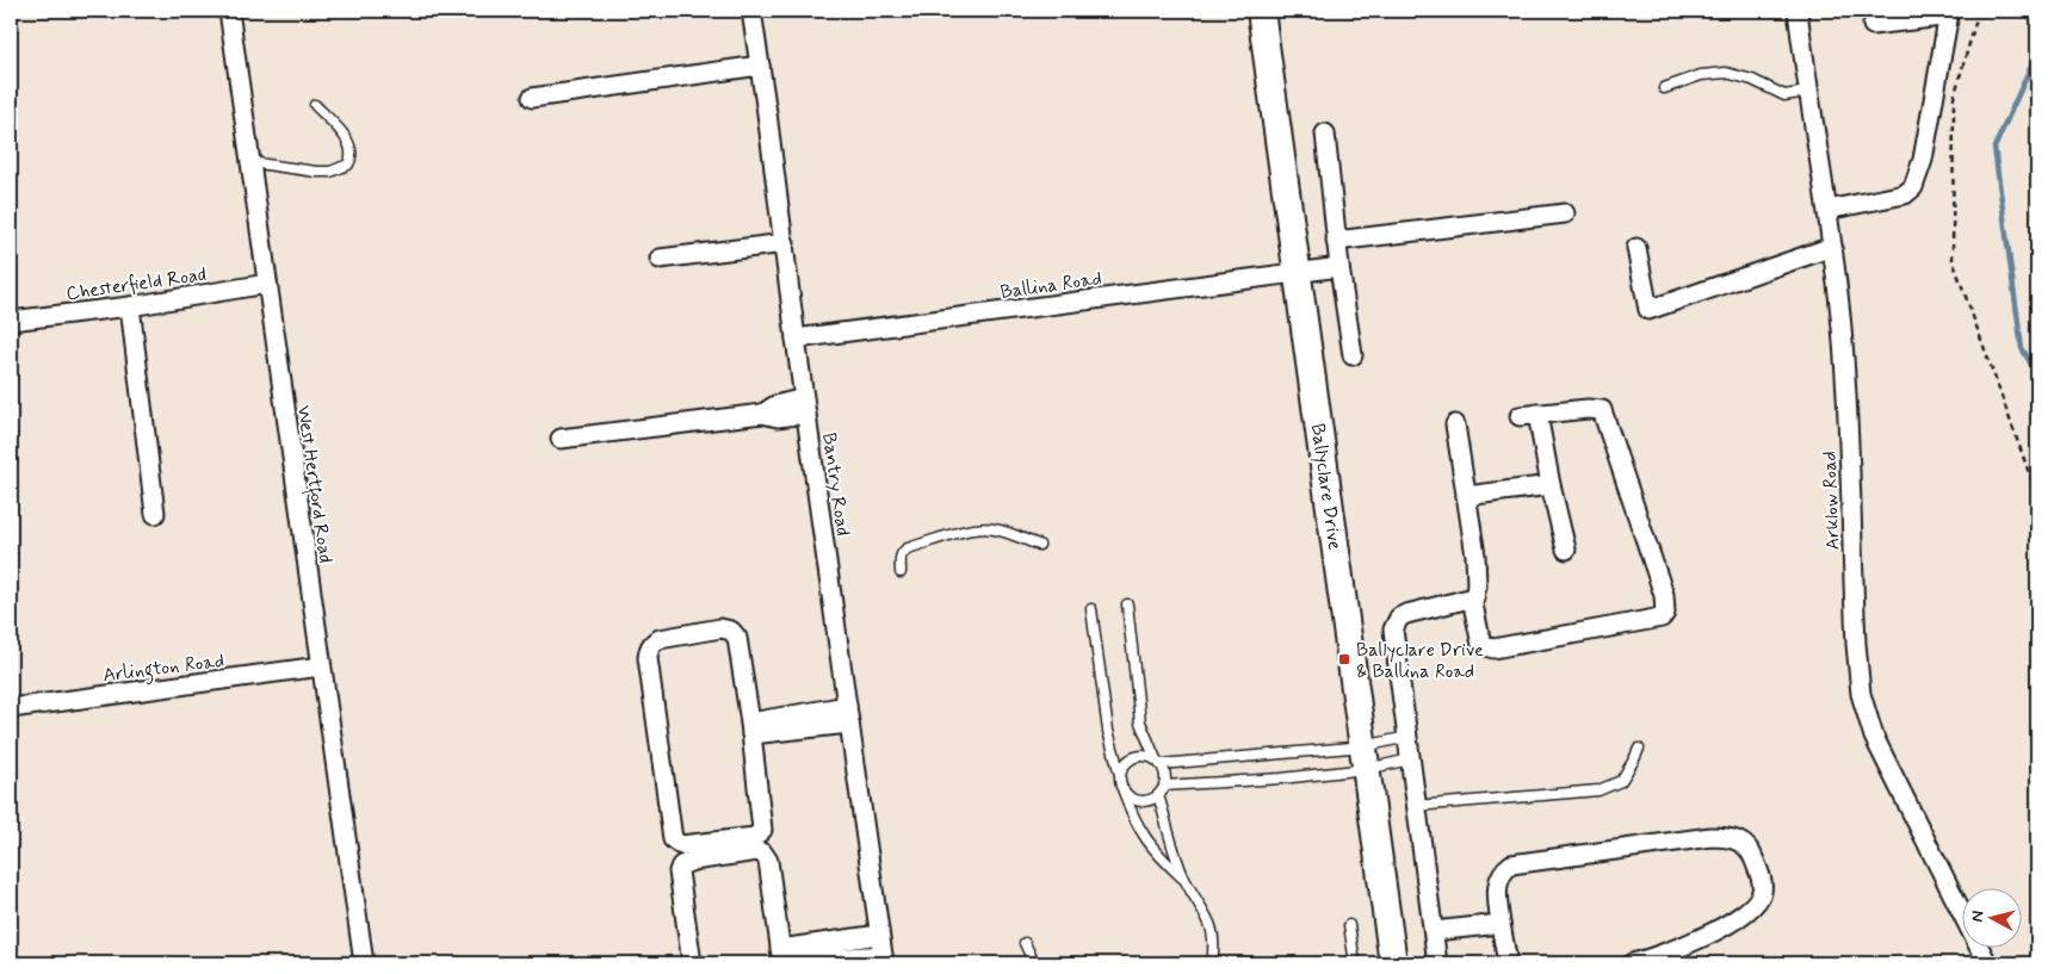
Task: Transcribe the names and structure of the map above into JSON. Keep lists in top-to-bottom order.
{
  "streets": {
    "street": [
      "Chesterfield Road",
      "Ballina Road",
      "West Hertford Road",
      "Bantry Road",
      "Ballyclare Drive",
      "Arklow Road",
      "Arlington Road"
    ]
  },
  "crossings": [
    ["Chesterfield Road", "West Hertford Road"],
    ["Ballina Road", "Bantry Road"],
    ["Ballina Road", "Ballyclare Drive"],
    ["West Hertford Road", "Arlington Road"]
  ],
  "places": {
    "transit": ["Ballyclare Drive & Ballina Road"]
  },
  "north": "left"
}
